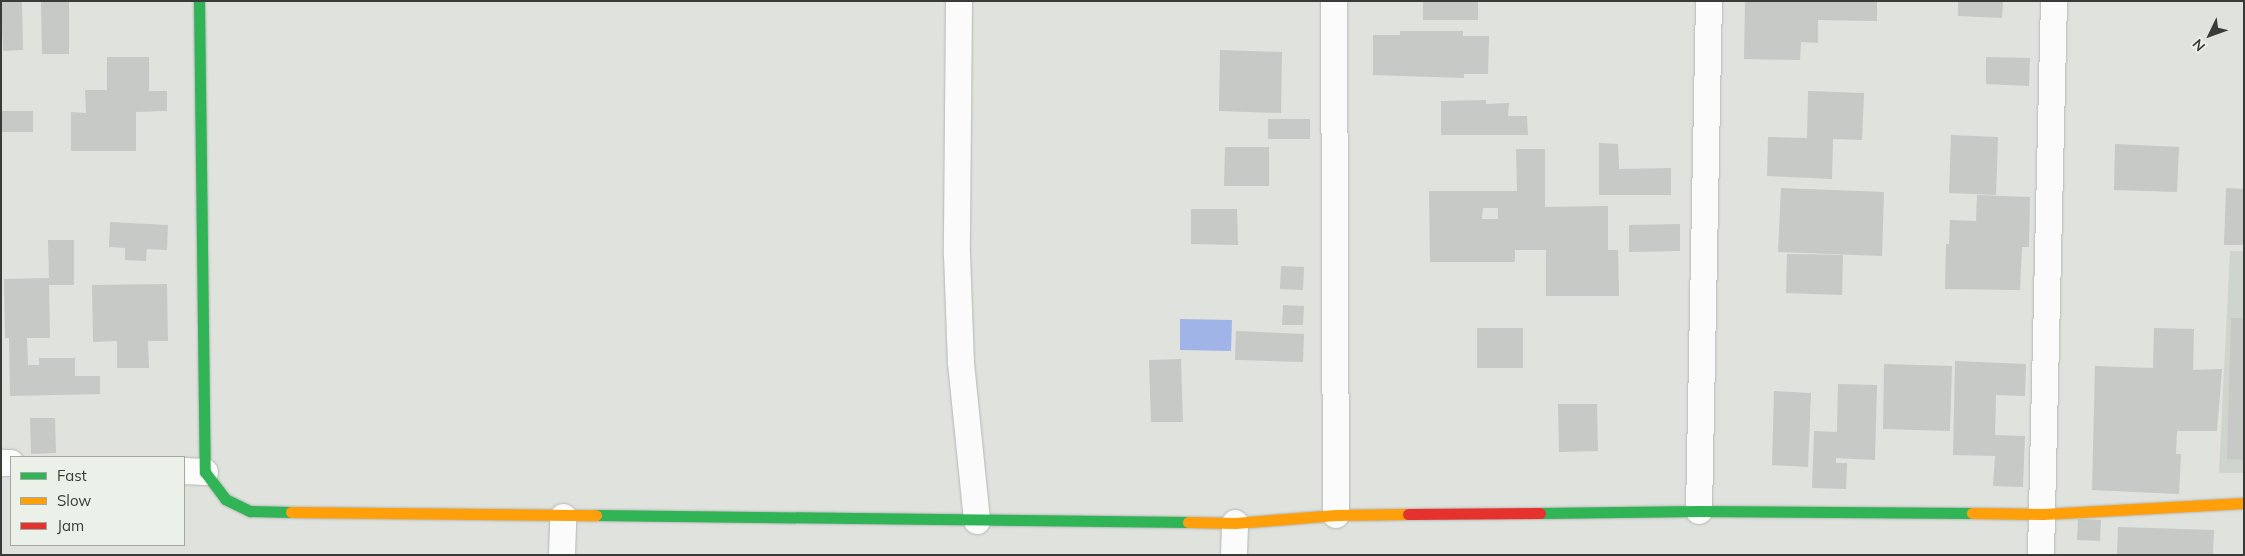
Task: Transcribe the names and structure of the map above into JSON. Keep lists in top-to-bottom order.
{
  "legend": ["Fast", "Slow", "Jam"],
  "north": "bottom left"
}
